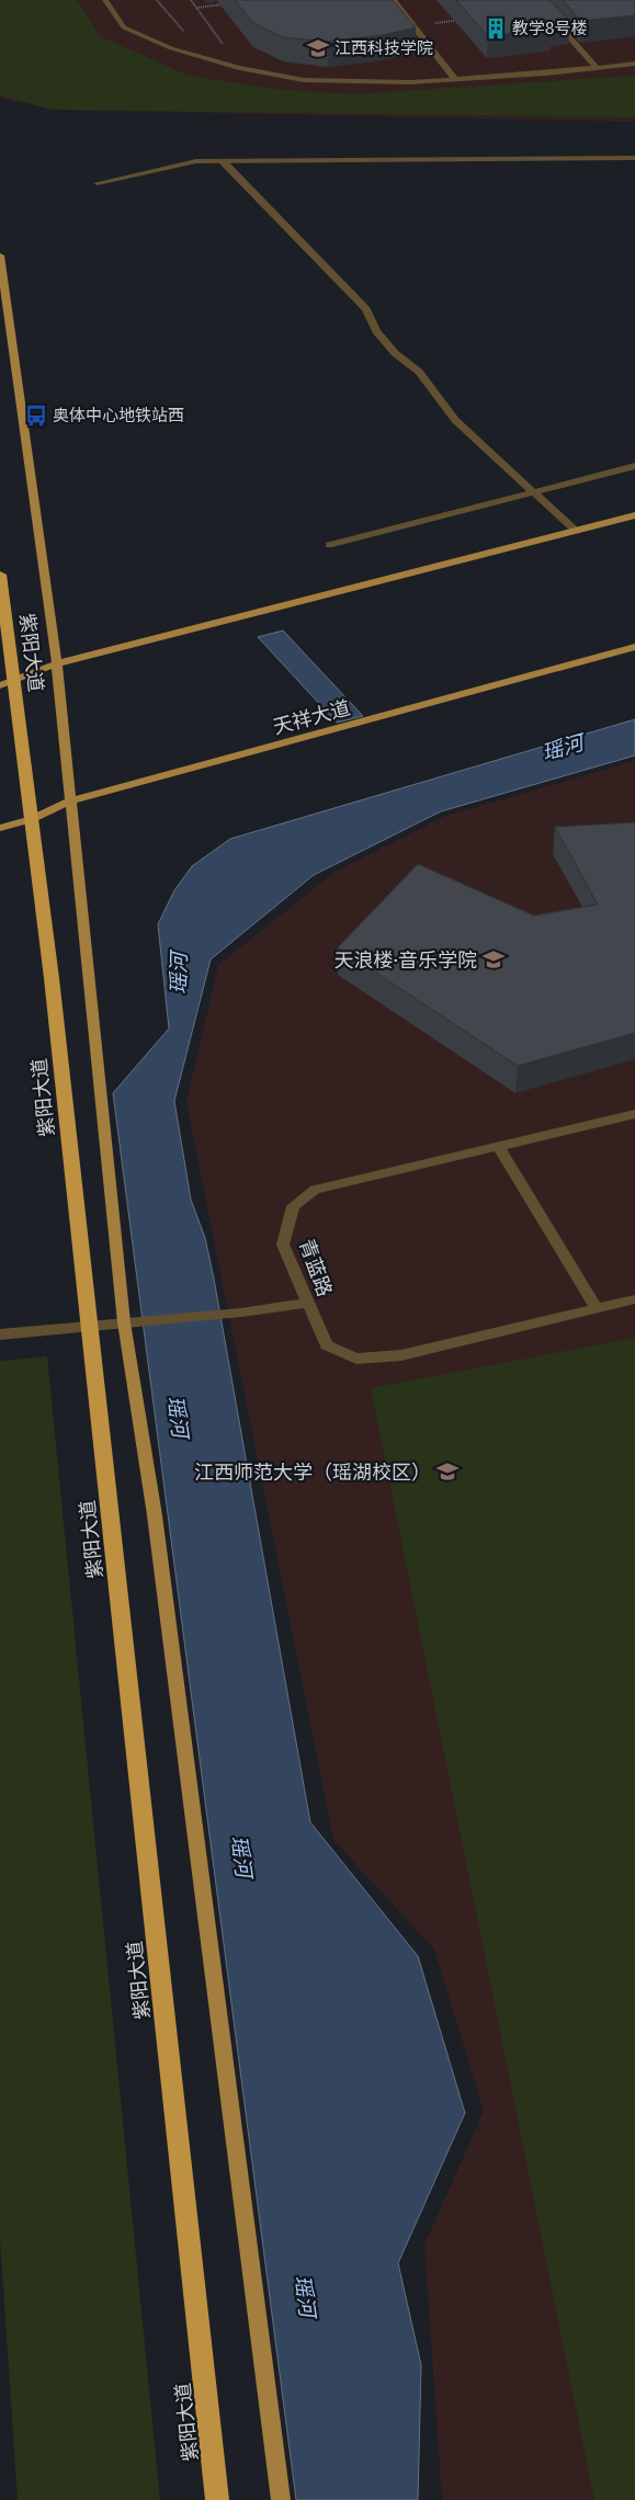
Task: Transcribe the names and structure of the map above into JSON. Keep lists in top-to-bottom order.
{
  "streets": {
    "highway": ["紫阳大道"],
    "main road": ["天祥大道"],
    "street": ["青蓝路"]
  },
  "crossings": [
    ["紫阳大道", "天祥大道"]
  ],
  "water": ["瑶河"],
  "places": {
    "building": ["教学8号楼"],
    "school or university": ["江西科技学院", "天浪楼·音乐学院", "江西师范大学（瑶湖校区）"],
    "bus stop": ["奥体中心地铁站西"]
  }
}
